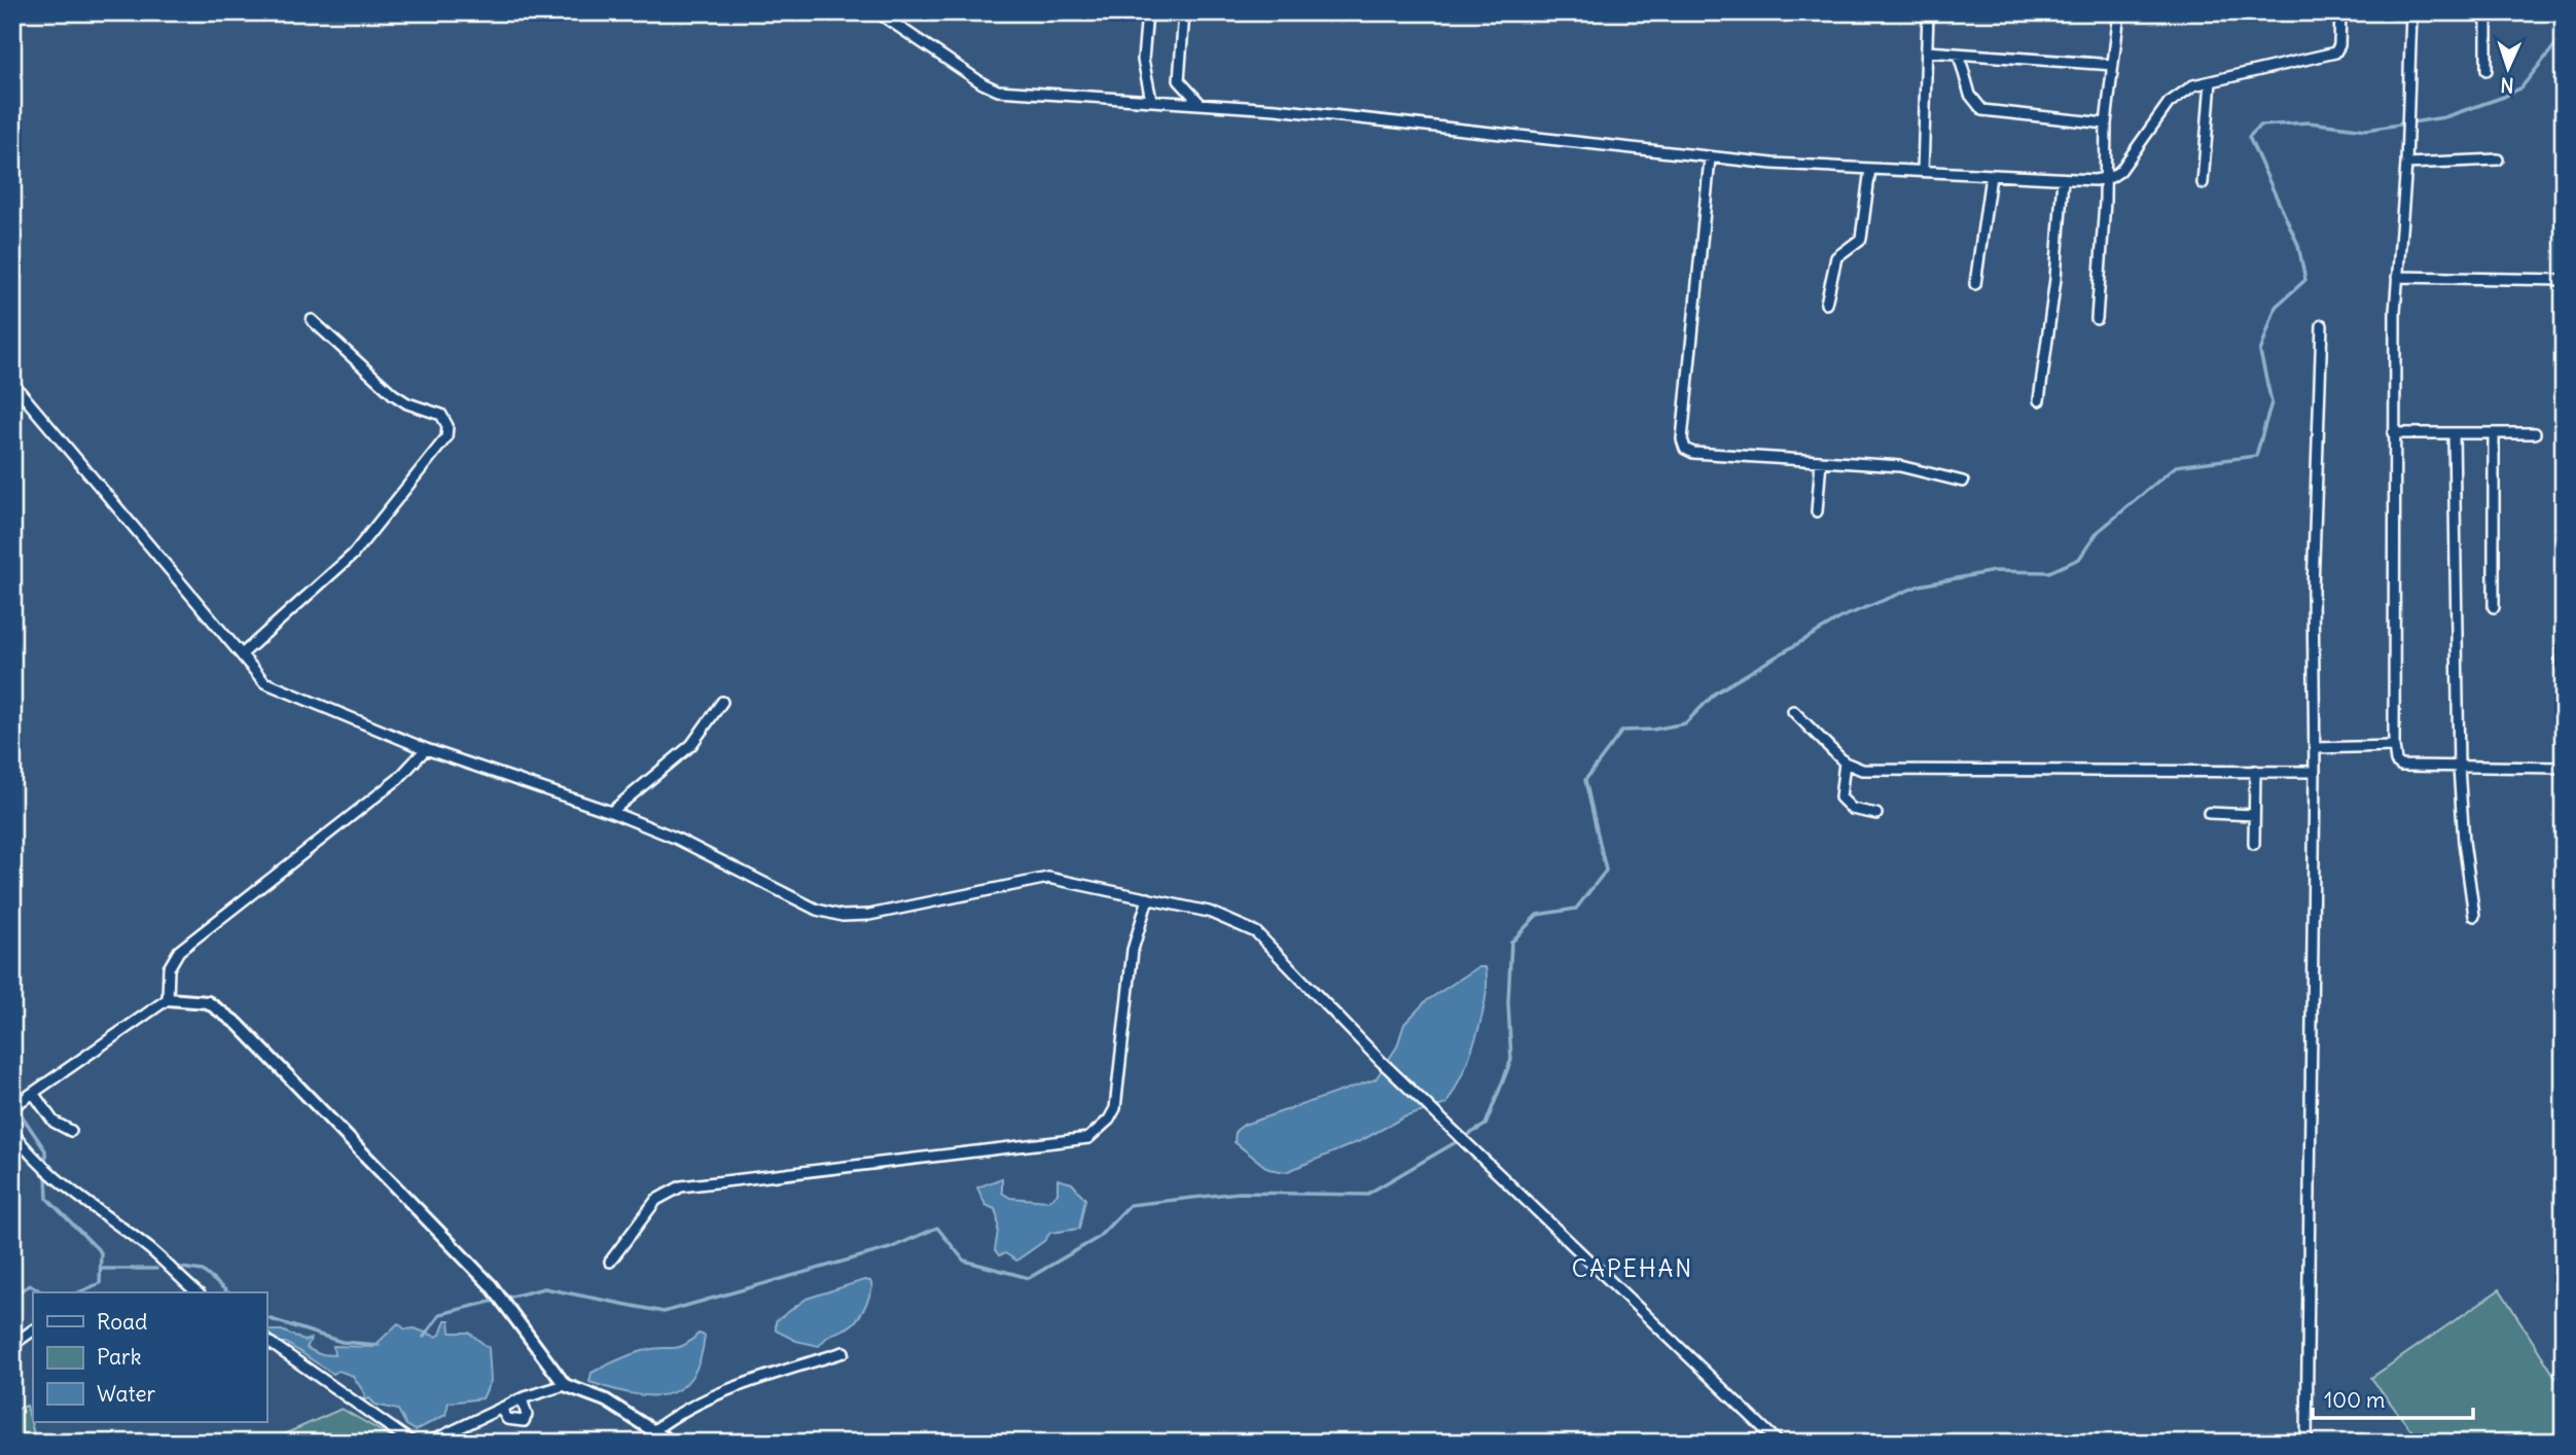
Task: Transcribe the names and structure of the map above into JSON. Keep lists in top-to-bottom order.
{
  "districts": ["CAPEHAN"],
  "legend": ["Road", "Park", "Water"],
  "scale_bar": "100 m",
  "north": "bottom"
}
